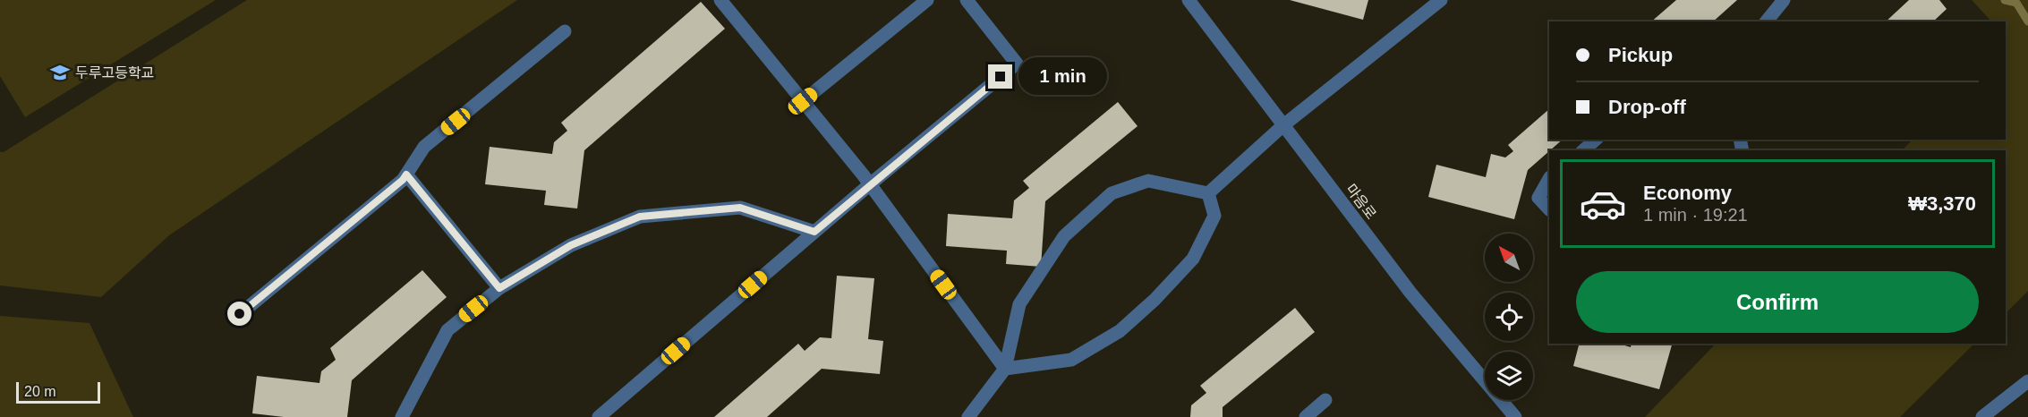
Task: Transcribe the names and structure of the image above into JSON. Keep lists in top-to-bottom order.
{
  "streets": {
    "street": ["마음로"]
  },
  "places": {
    "school or university": ["두루고등학교"]
  },
  "scale_bar": "20 m",
  "north": "top left",
  "page": {
    "banner": ["Pickup", "Drop-off"],
    "bubble": "1 min",
    "list": [
      {
        "name": "Economy",
        "note": "1 min · 19:21",
        "value": "₩3,370"
      }
    ],
    "buttons": "Confirm",
    "scale": "20 m"
  }
}
